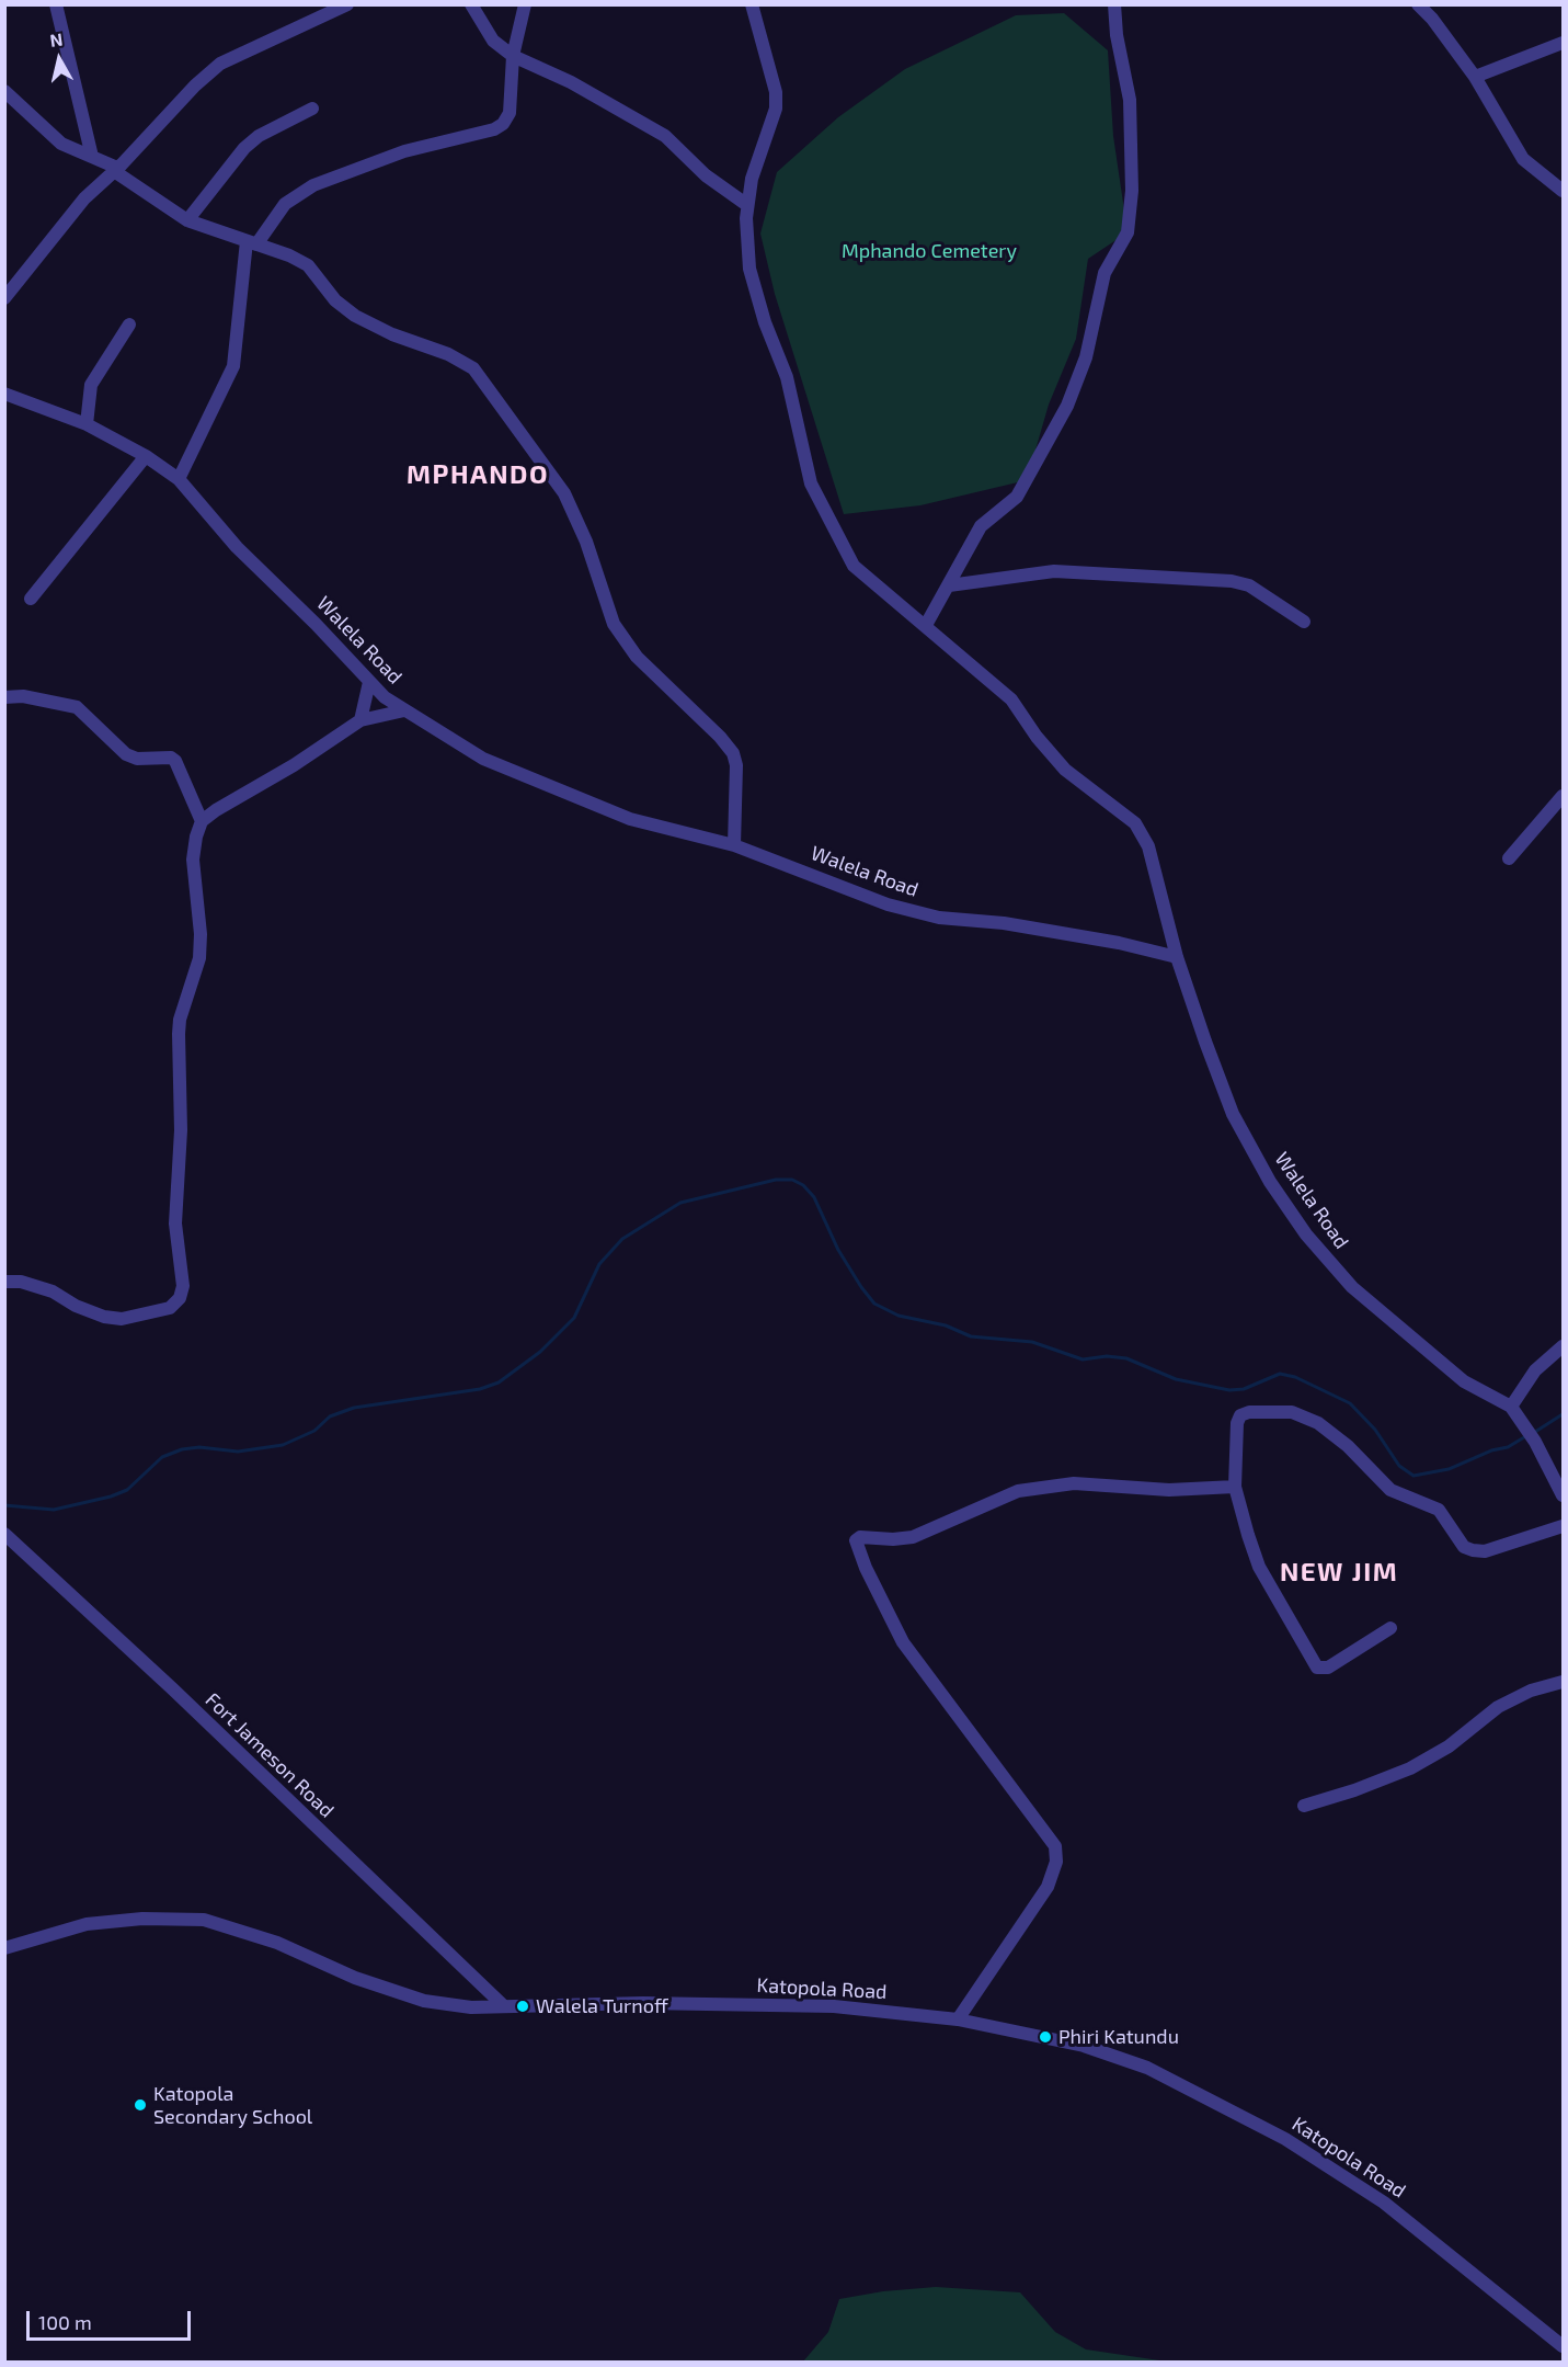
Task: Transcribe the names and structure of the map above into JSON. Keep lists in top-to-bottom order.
{
  "streets": {
    "street": ["Walela Road", "Fort Jameson Road", "Katopola Road"]
  },
  "crossings": [
    ["Fort Jameson Road", "Katopola Road"]
  ],
  "districts": ["MPHANDO", "NEW JIM"],
  "parks": ["Mphando Cemetery"],
  "places": ["Walela Turnoff", "Phiri Katundu", "Katopola Secondary School"],
  "scale_bar": "100 m",
  "north": "top"
}
